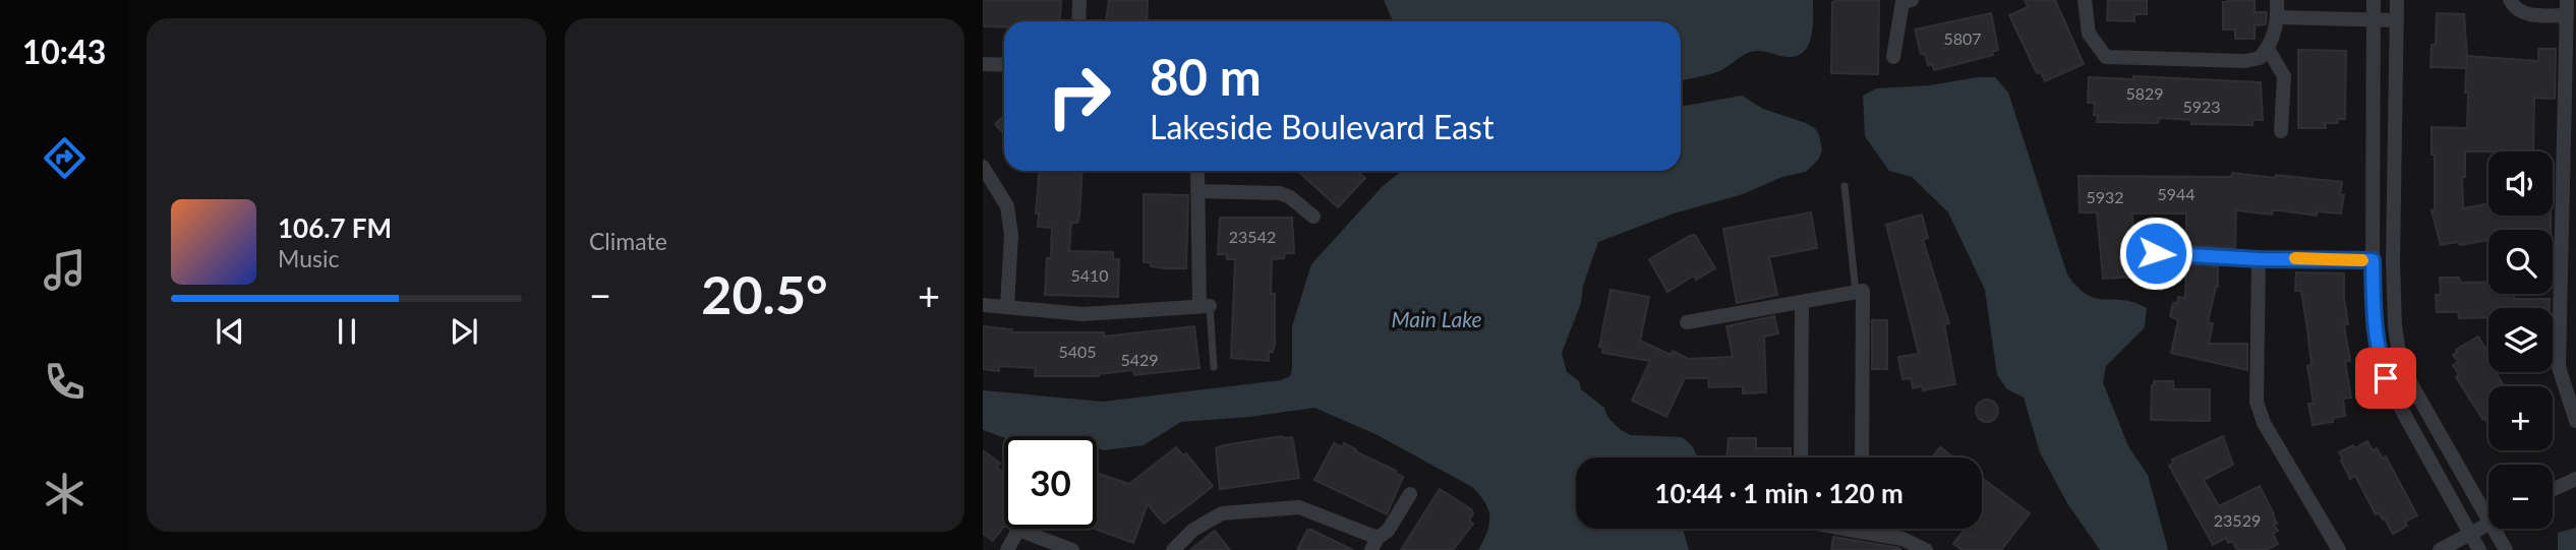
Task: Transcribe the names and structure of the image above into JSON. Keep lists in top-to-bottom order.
{
  "water": ["Main Lake"],
  "house_numbers": [
    "5807",
    "5829",
    "5923",
    "5944",
    "5932",
    "23542",
    "5410",
    "5405",
    "5429",
    "23529"
  ],
  "page": {
    "tabs": "10:43",
    "tile": "Climate",
    "turn": ["80 m", "Lakeside Boulevard East"],
    "map_buttons": ["+", "−"],
    "song": ["106.7 FM", "Music"],
    "heat": ["−", "20.5°", "+"],
    "limit": "30",
    "trip": "10:44 · 1 min · 120 m"
  }
}
